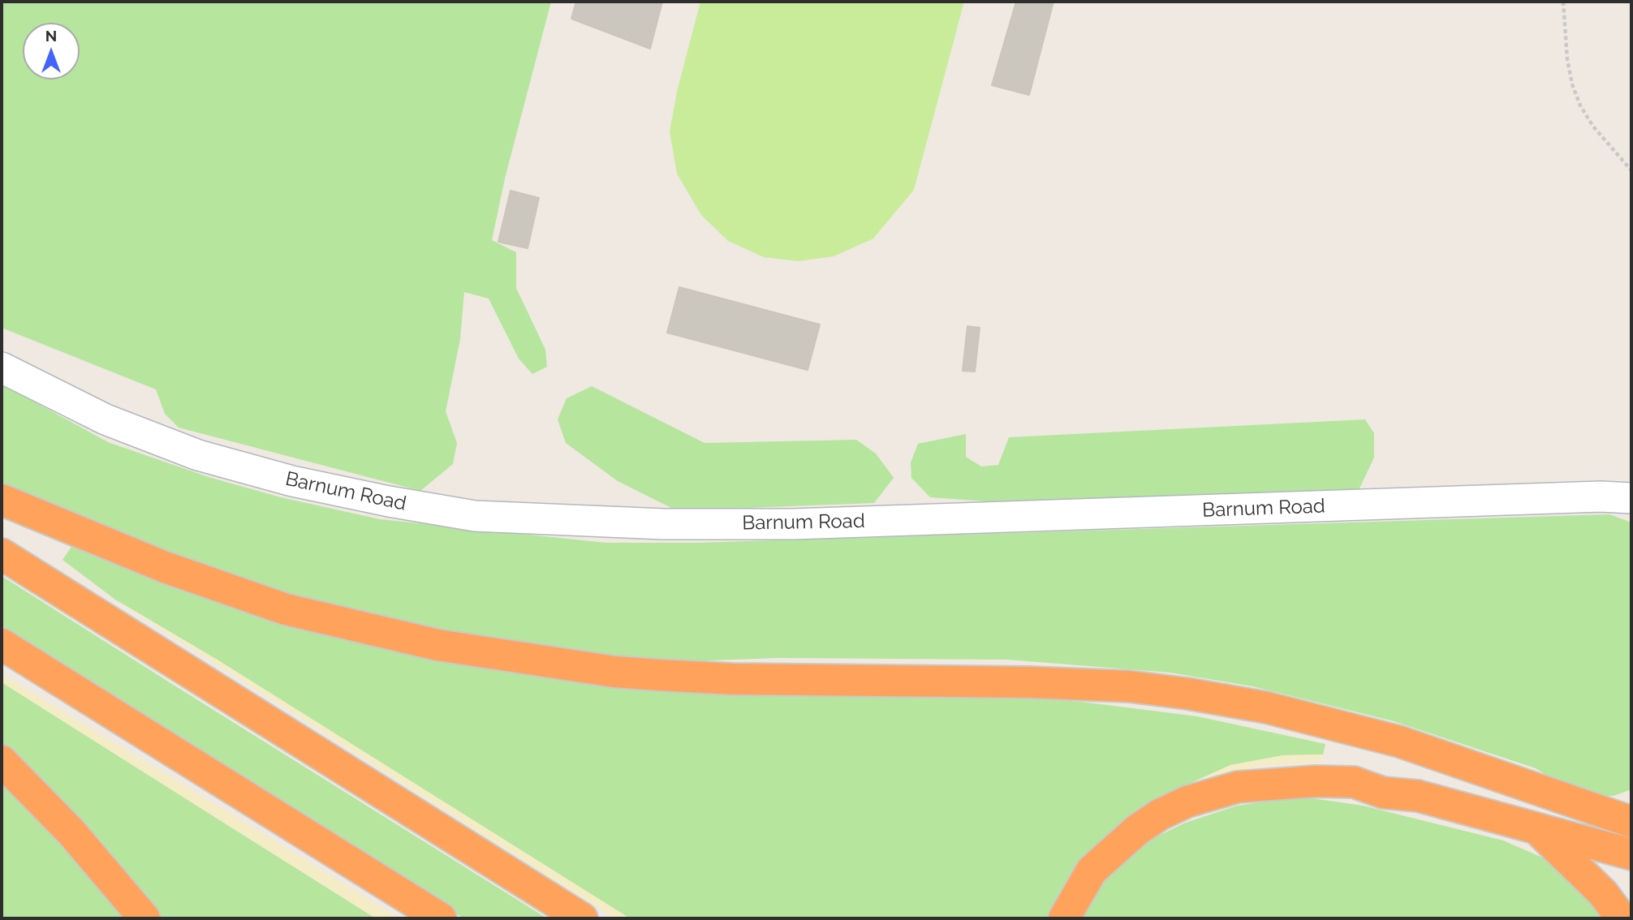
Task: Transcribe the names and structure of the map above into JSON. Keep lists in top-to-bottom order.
{
  "streets": {
    "street": ["Barnum Road"]
  },
  "north": "top"
}
